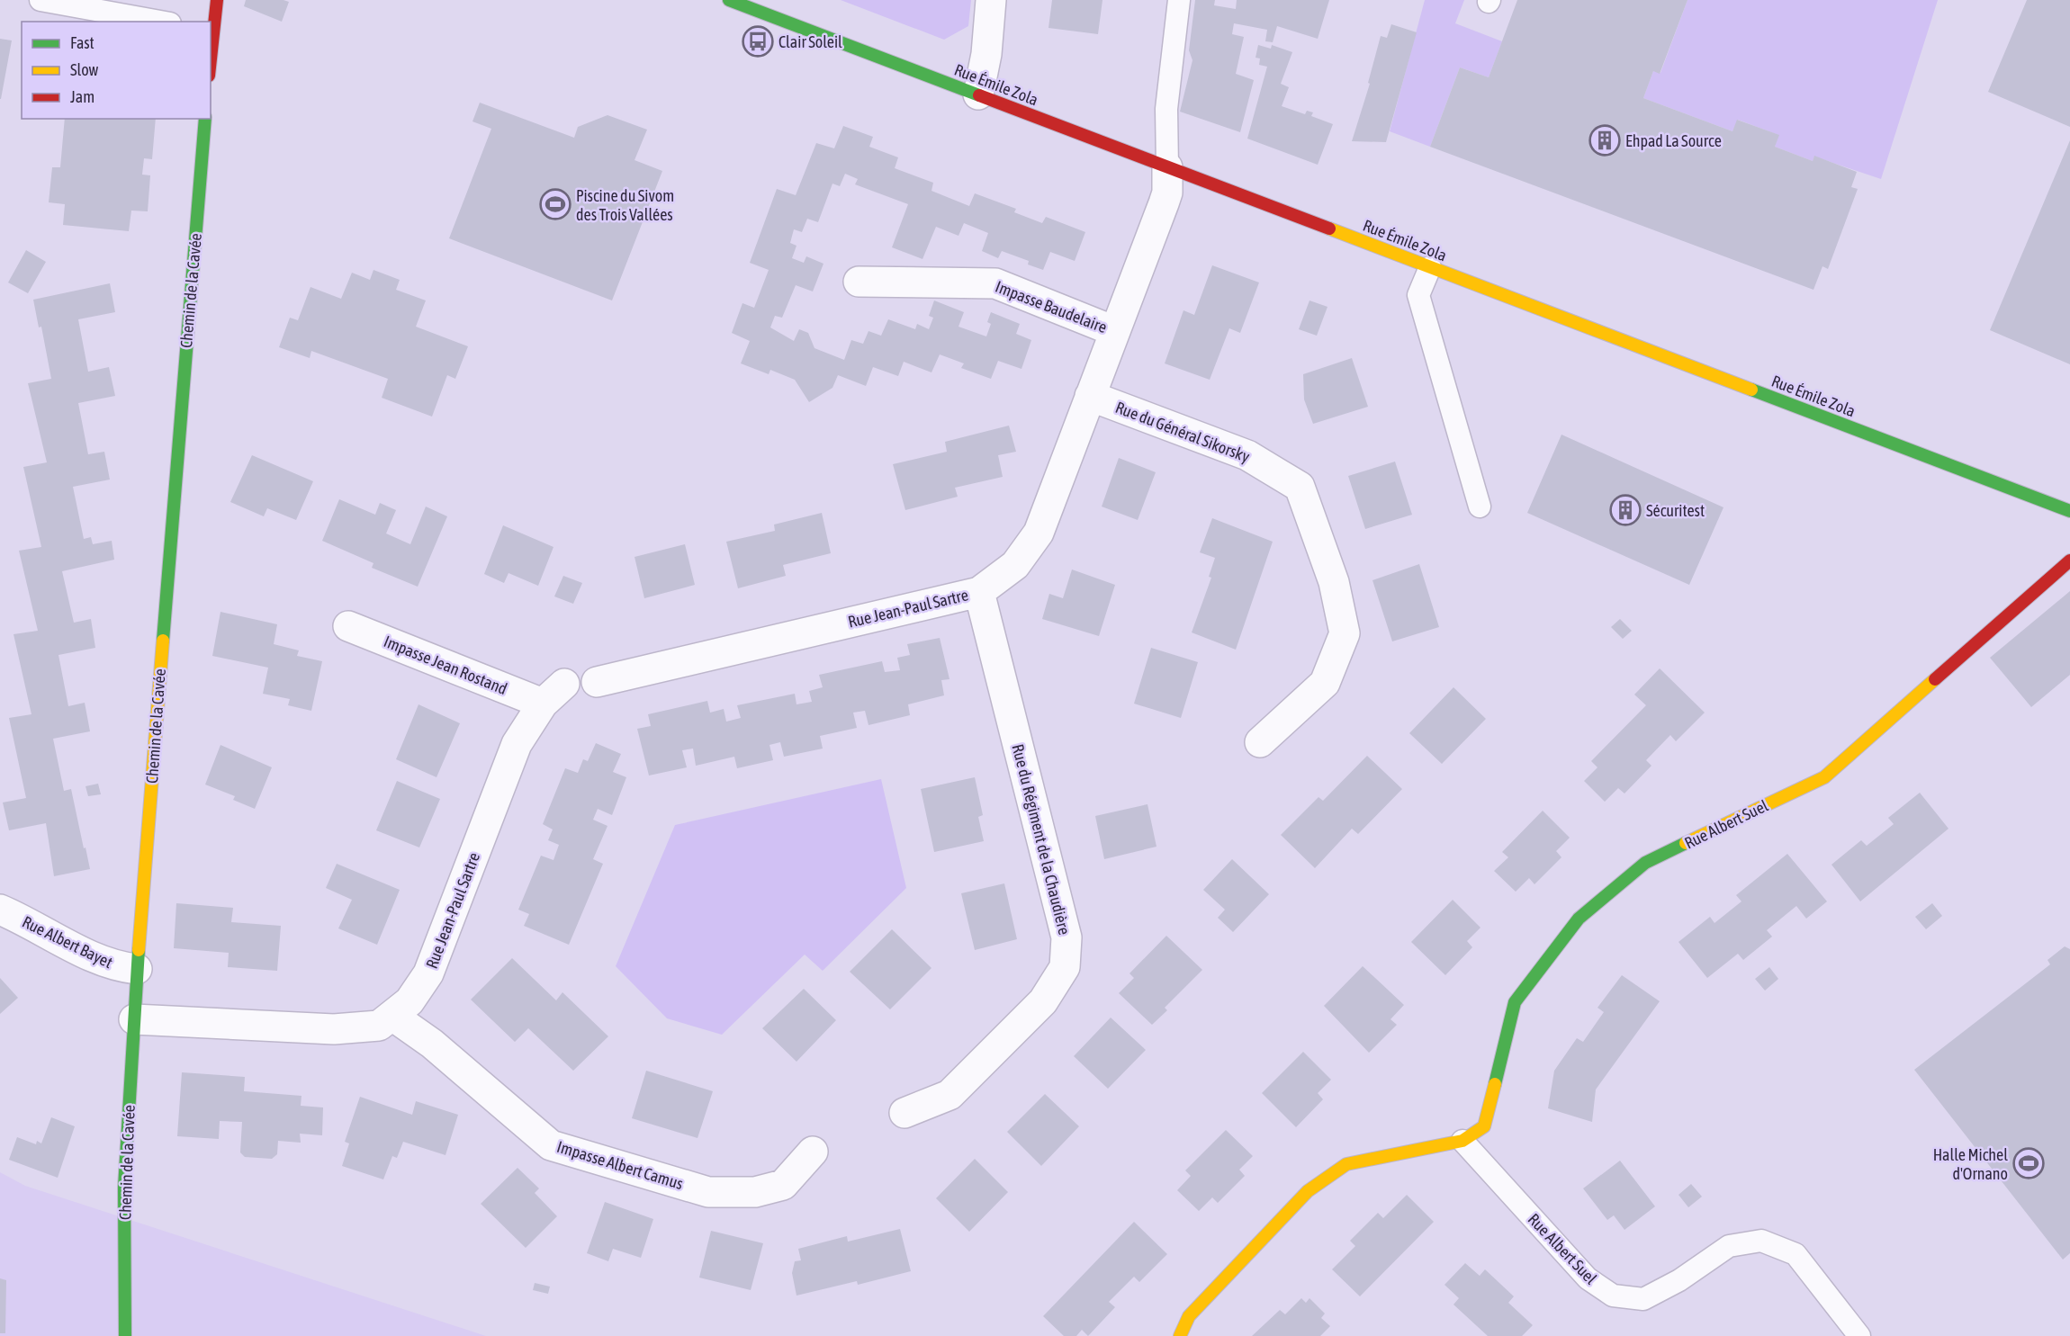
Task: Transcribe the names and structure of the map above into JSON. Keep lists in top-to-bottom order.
{
  "streets": {
    "street": [
      "Rue Émile Zola",
      "Chemin de la Cavée",
      "Impasse Baudelaire",
      "Rue du Général Sikorsky",
      "Rue Jean-Paul Sartre",
      "Impasse Jean Rostand",
      "Rue Albert Suel",
      "Rue du Régiment de la Chaudière",
      "Rue Albert Bayet",
      "Impasse Albert Camus"
    ]
  },
  "crossings": [
    ["Rue Émile Zola", "Rue Jean-Paul Sartre"],
    ["Chemin de la Cavée", "Rue Jean-Paul Sartre"],
    ["Chemin de la Cavée", "Rue Albert Bayet"],
    ["Impasse Baudelaire", "Rue Jean-Paul Sartre"],
    ["Rue du Général Sikorsky", "Rue Jean-Paul Sartre"],
    ["Rue Jean-Paul Sartre", "Impasse Jean Rostand"],
    ["Rue Jean-Paul Sartre", "Rue du Régiment de la Chaudière"],
    ["Rue Jean-Paul Sartre", "Impasse Albert Camus"]
  ],
  "places": {
    "bus stop": ["Clair Soleil"],
    "building": ["Ehpad La Source", "Sécuritest"],
    "sports": ["Piscine du Sivom des Trois Vallées", "Halle Michel d'Ornano"]
  },
  "legend": ["Fast", "Slow", "Jam"]
}
